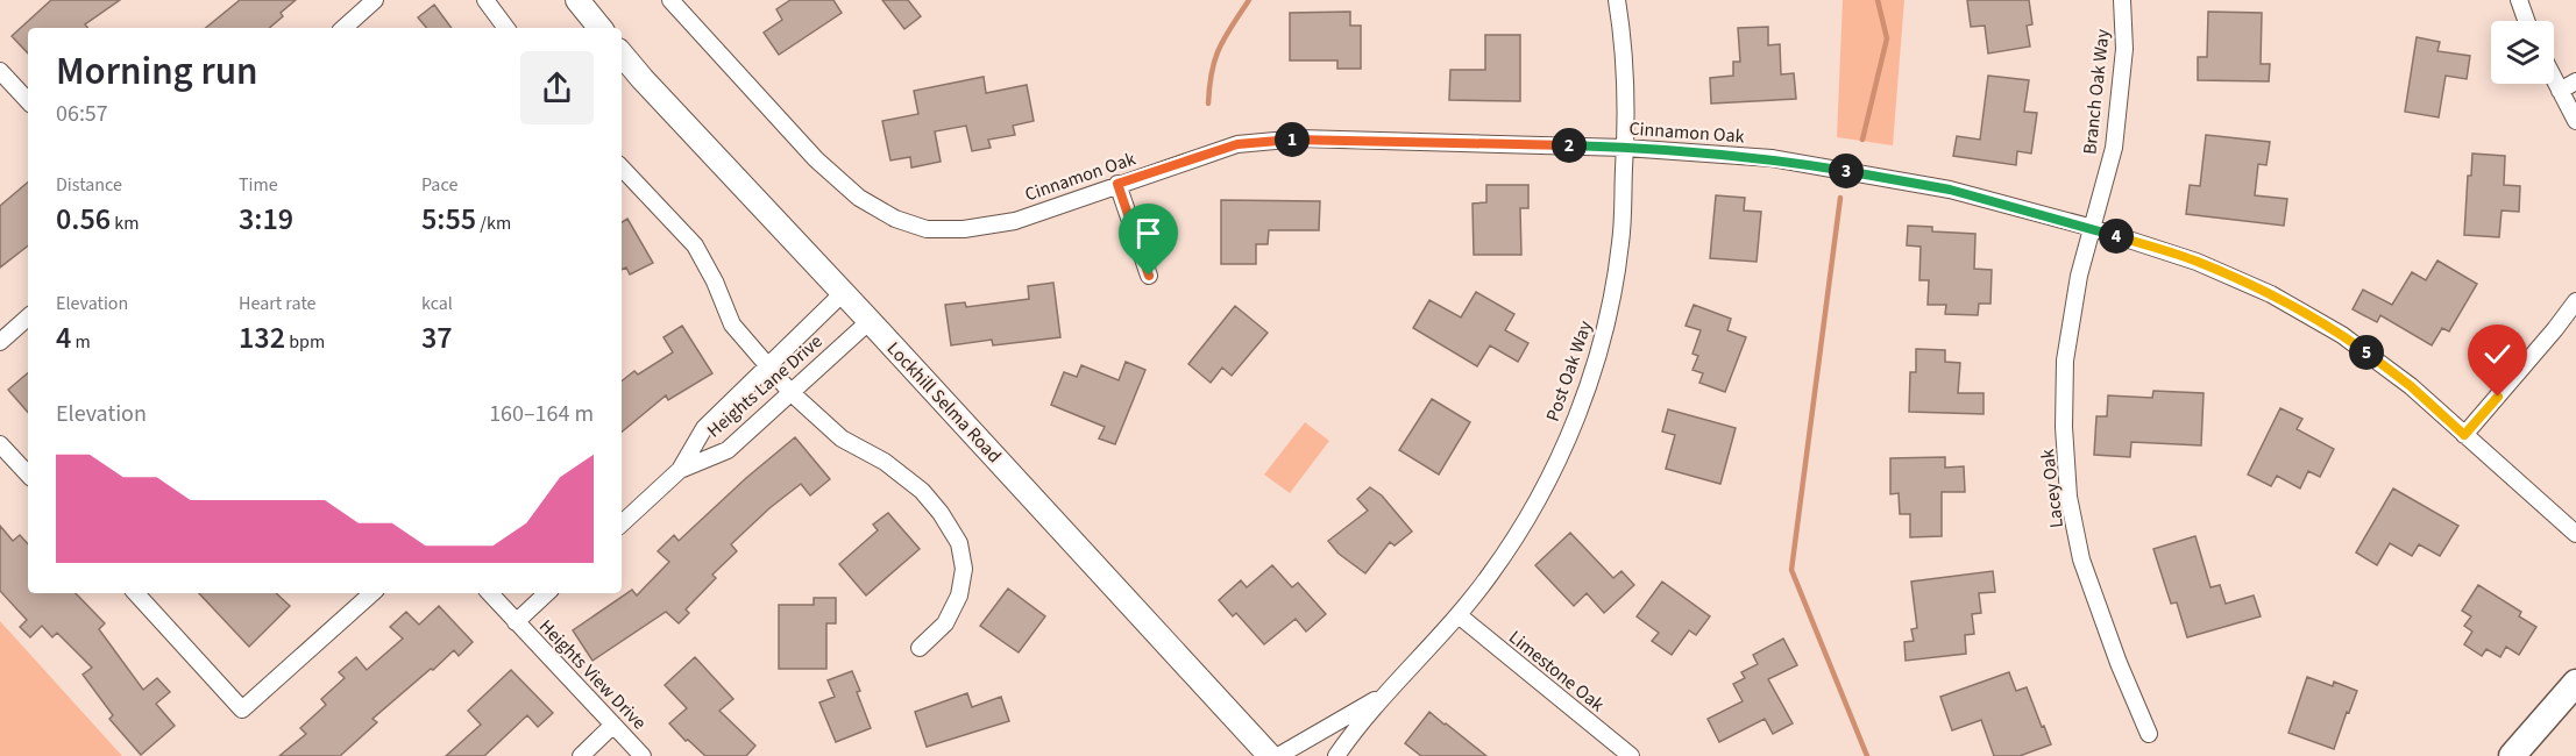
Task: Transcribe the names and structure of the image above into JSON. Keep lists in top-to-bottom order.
{
  "streets": {
    "main road": ["Lockhill Selma Road"],
    "street": [
      "Branch Oak Way",
      "Cinnamon Oak",
      "Post Oak Way",
      "Heights Lane Drive",
      "Lacey Oak",
      "Limestone Oak",
      "Heights View Drive"
    ]
  },
  "crossings": [
    ["Branch Oak Way", "Cinnamon Oak"],
    ["Branch Oak Way", "Lacey Oak"],
    ["Cinnamon Oak", "Post Oak Way"],
    ["Cinnamon Oak", "Lacey Oak"],
    ["Post Oak Way", "Limestone Oak"],
    ["Heights Lane Drive", "Lockhill Selma Road"]
  ],
  "page": {
    "heading": ["Morning run", "06:57"],
    "pins": [
      "1",
      "2",
      "3",
      "4",
      "5"
    ],
    "stats": [
      ["Distance", "0.56 km"],
      ["Time", "3:19"],
      ["Pace", "5:55 /km"],
      ["Elevation", "4 m"],
      ["Heart rate", "132 bpm"],
      ["kcal", "37"]
    ],
    "chart": ["Elevation", "160–164 m"]
  }
}
